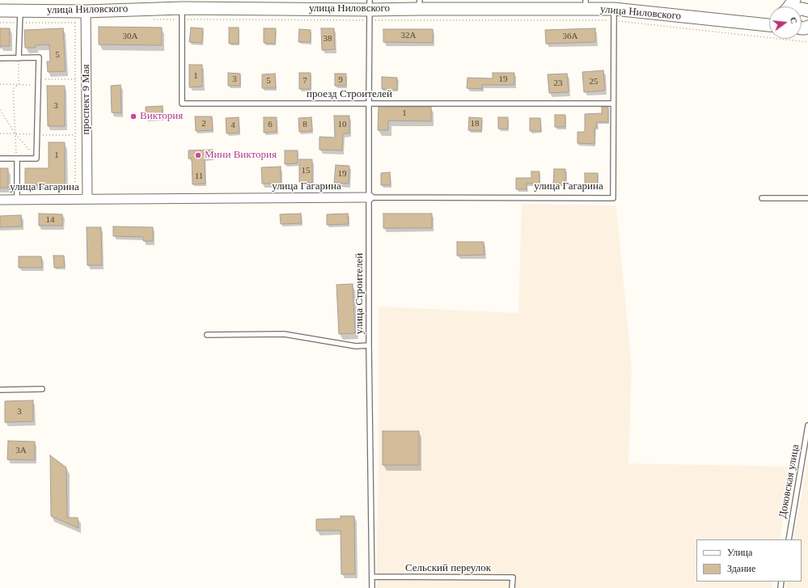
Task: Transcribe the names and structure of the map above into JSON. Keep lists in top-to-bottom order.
{
  "streets": {
    "street": ["улица Ниловского", "проспект 9 Мая", "улица Гагарина"],
    "lane": [
      "проезд Строителей",
      "улица Строителей",
      "Доковская улица",
      "Сельский переулок"
    ]
  },
  "crossings": [
    ["улица Ниловского", "проезд Строителей"],
    ["улица Ниловского", "проспект 9 Мая"],
    ["улица Ниловского", "улица Строителей"],
    ["проезд Строителей", "улица Гагарина"],
    ["проезд Строителей", "улица Строителей"],
    ["проспект 9 Мая", "улица Гагарина"],
    ["улица Гагарина", "улица Строителей"],
    ["улица Строителей", "Сельский переулок"]
  ],
  "places": ["Виктория", "Мини Виктория"],
  "house_numbers": [
    "32А",
    "30А",
    "36А",
    "38",
    "5",
    "1",
    "3",
    "19",
    "9",
    "5",
    "7",
    "25",
    "23",
    "3",
    "1",
    "2",
    "18",
    "6",
    "8",
    "10",
    "4",
    "1",
    "15",
    "19",
    "11",
    "14",
    "3",
    "3А"
  ],
  "legend": ["Улица", "Здание"],
  "north": "right"
}
